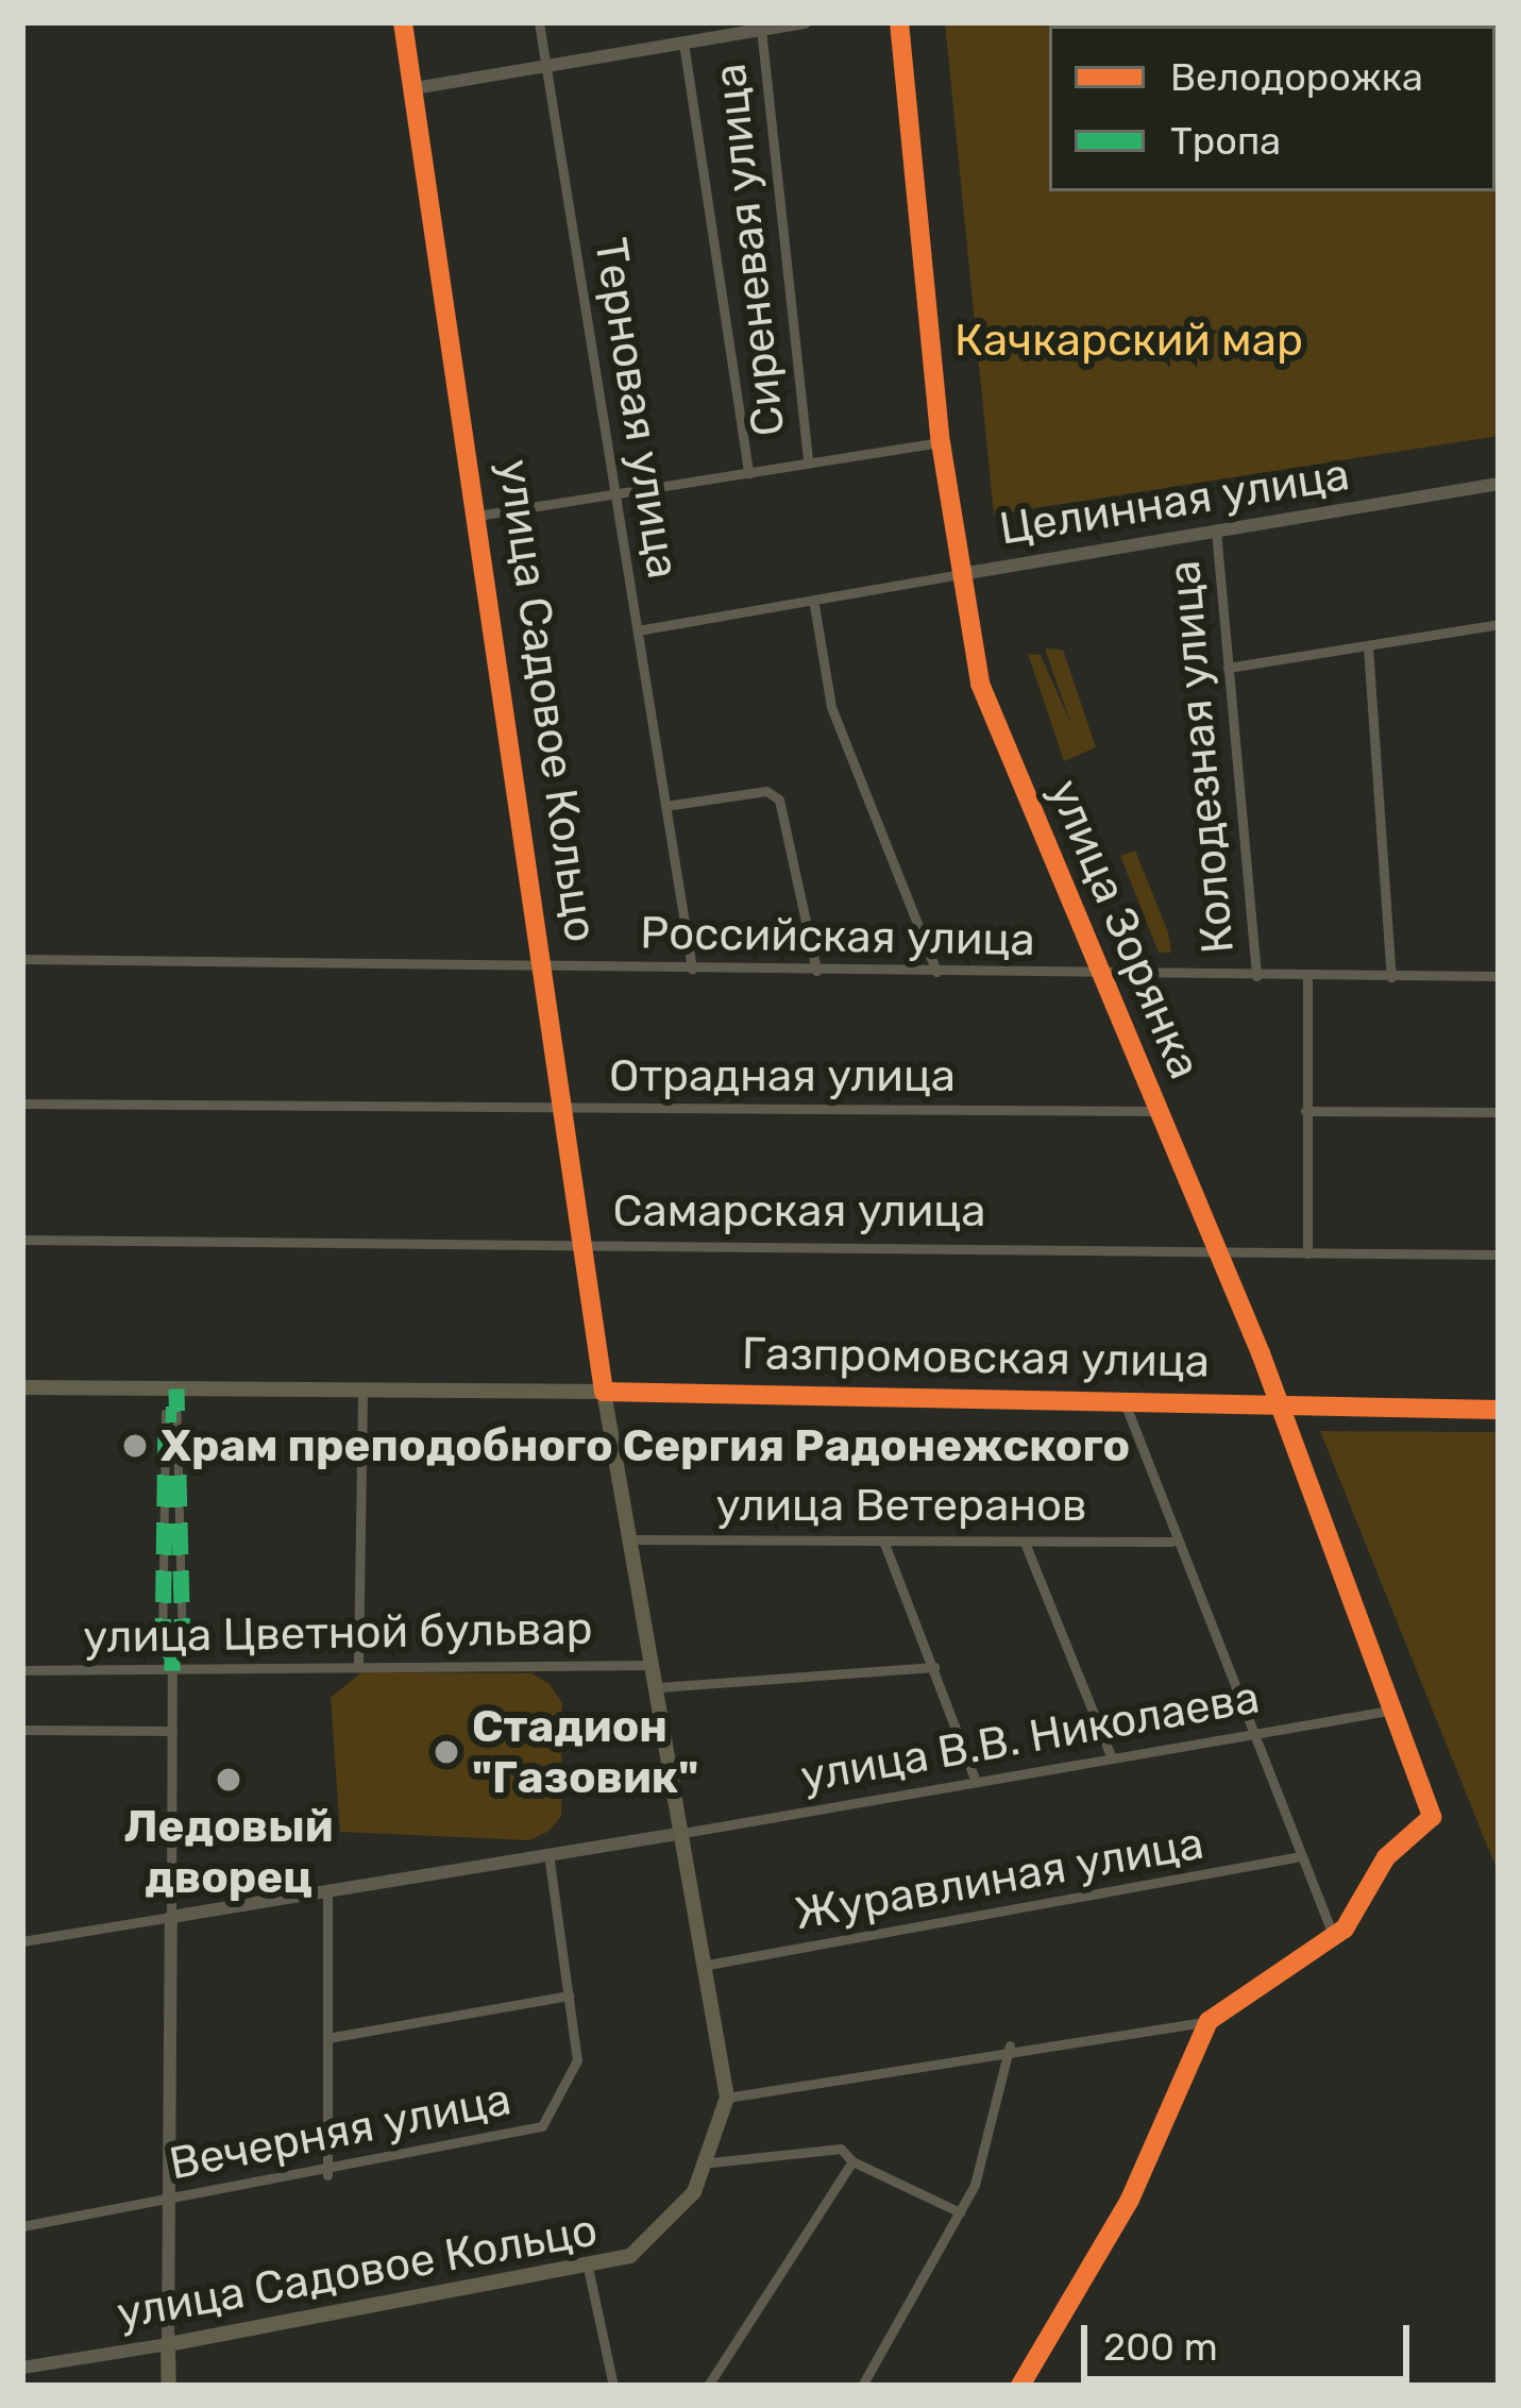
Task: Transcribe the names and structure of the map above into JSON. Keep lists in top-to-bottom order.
{
  "streets": {
    "main road": ["улица Садовое Кольцо", "Газпромовская улица"],
    "street": [
      "Сиреневая улица",
      "Терновая улица",
      "Целинная улица",
      "Колодезная улица",
      "улица Зорянка",
      "Российская улица",
      "Отрадная улица",
      "Самарская улица",
      "улица Ветеранов",
      "улица Цветной бульвар",
      "улица В.В. Николаева",
      "Журавлиная улица",
      "Вечерняя улица"
    ]
  },
  "crossings": [
    ["Терновая улица", "Целинная улица"],
    ["Терновая улица", "Российская улица"],
    ["Целинная улица", "Колодезная улица"],
    ["Целинная улица", "улица Зорянка"],
    ["улица Садовое Кольцо", "Российская улица"],
    ["улица Садовое Кольцо", "Отрадная улица"],
    ["улица Садовое Кольцо", "Самарская улица"],
    ["улица Садовое Кольцо", "Газпромовская улица"],
    ["улица Садовое Кольцо", "улица Ветеранов"],
    ["улица Садовое Кольцо", "улица Цветной бульвар"],
    ["улица Садовое Кольцо", "улица В.В. Николаева"],
    ["улица Садовое Кольцо", "Журавлиная улица"],
    ["Колодезная улица", "Российская улица"],
    ["улица Зорянка", "Российская улица"],
    ["улица Зорянка", "Отрадная улица"],
    ["улица Зорянка", "Самарская улица"],
    ["улица Зорянка", "Газпромовская улица"],
    ["улица Зорянка", "улица В.В. Николаева"]
  ],
  "parks": ["Качкарский мар"],
  "places": ["Храм преподобного Сергия Радонежского", "Стадион \"Газовик\"", "Ледовый дворец"],
  "legend": ["Велодорожка", "Тропа"],
  "scale_bar": "200 m"
}
